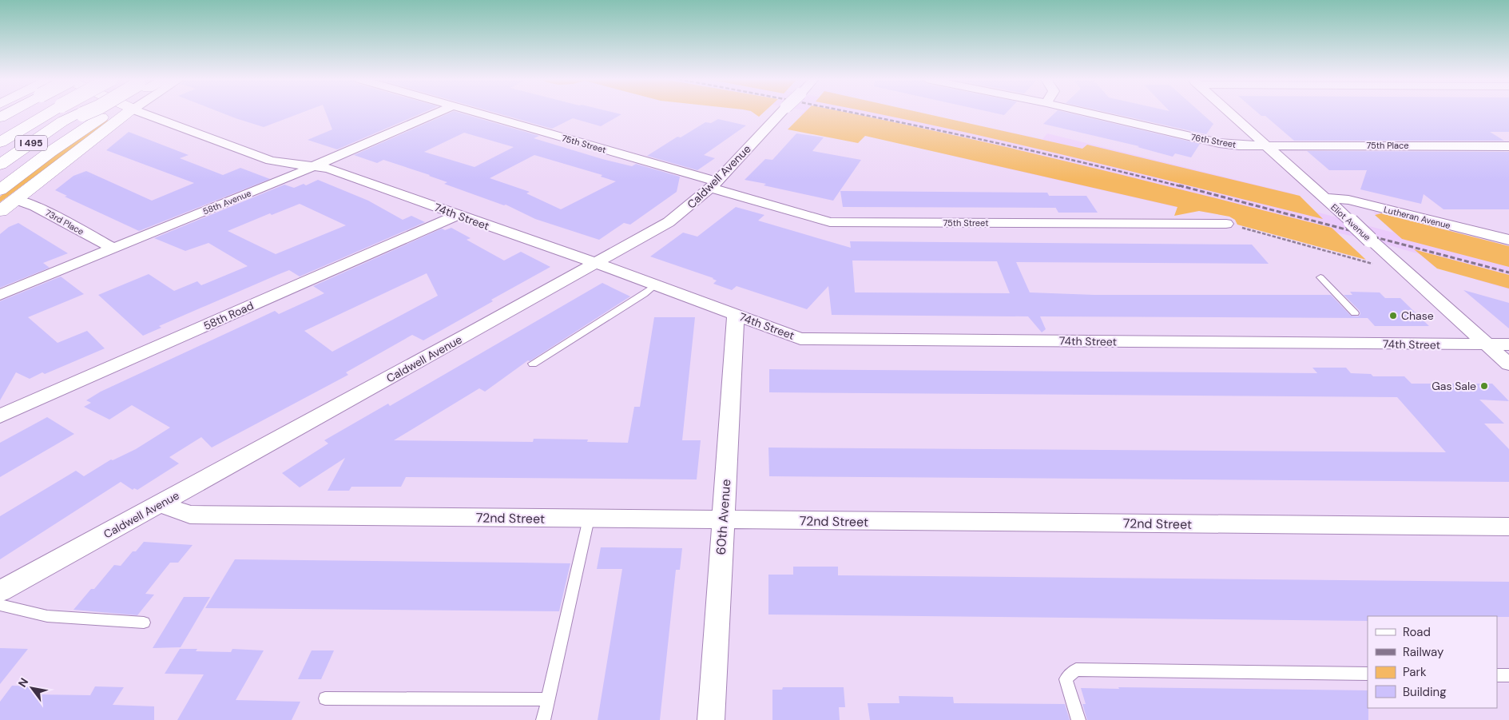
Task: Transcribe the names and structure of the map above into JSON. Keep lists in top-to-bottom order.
{
  "streets": {
    "main road": ["I 495"],
    "street": [
      "76th Street",
      "75th Street",
      "75th Place",
      "Caldwell Avenue",
      "58th Avenue",
      "74th Street",
      "Lutheran Avenue",
      "73rd Place",
      "Eliot Avenue",
      "58th Road",
      "60th Avenue",
      "72nd Street"
    ]
  },
  "crossings": [
    ["76th Street", "75th Place"],
    ["76th Street", "Eliot Avenue"],
    ["75th Street", "Caldwell Avenue"],
    ["75th Place", "Eliot Avenue"],
    ["Caldwell Avenue", "74th Street"],
    ["Caldwell Avenue", "72nd Street"],
    ["58th Avenue", "74th Street"],
    ["58th Avenue", "73rd Place"],
    ["74th Street", "Eliot Avenue"],
    ["74th Street", "58th Road"],
    ["74th Street", "60th Avenue"],
    ["Lutheran Avenue", "Eliot Avenue"],
    ["60th Avenue", "72nd Street"]
  ],
  "places": ["Chase", "Gas Sale"],
  "legend": [
    "Road",
    "Railway",
    "Park",
    "Building"
  ],
  "north": "top left"
}
